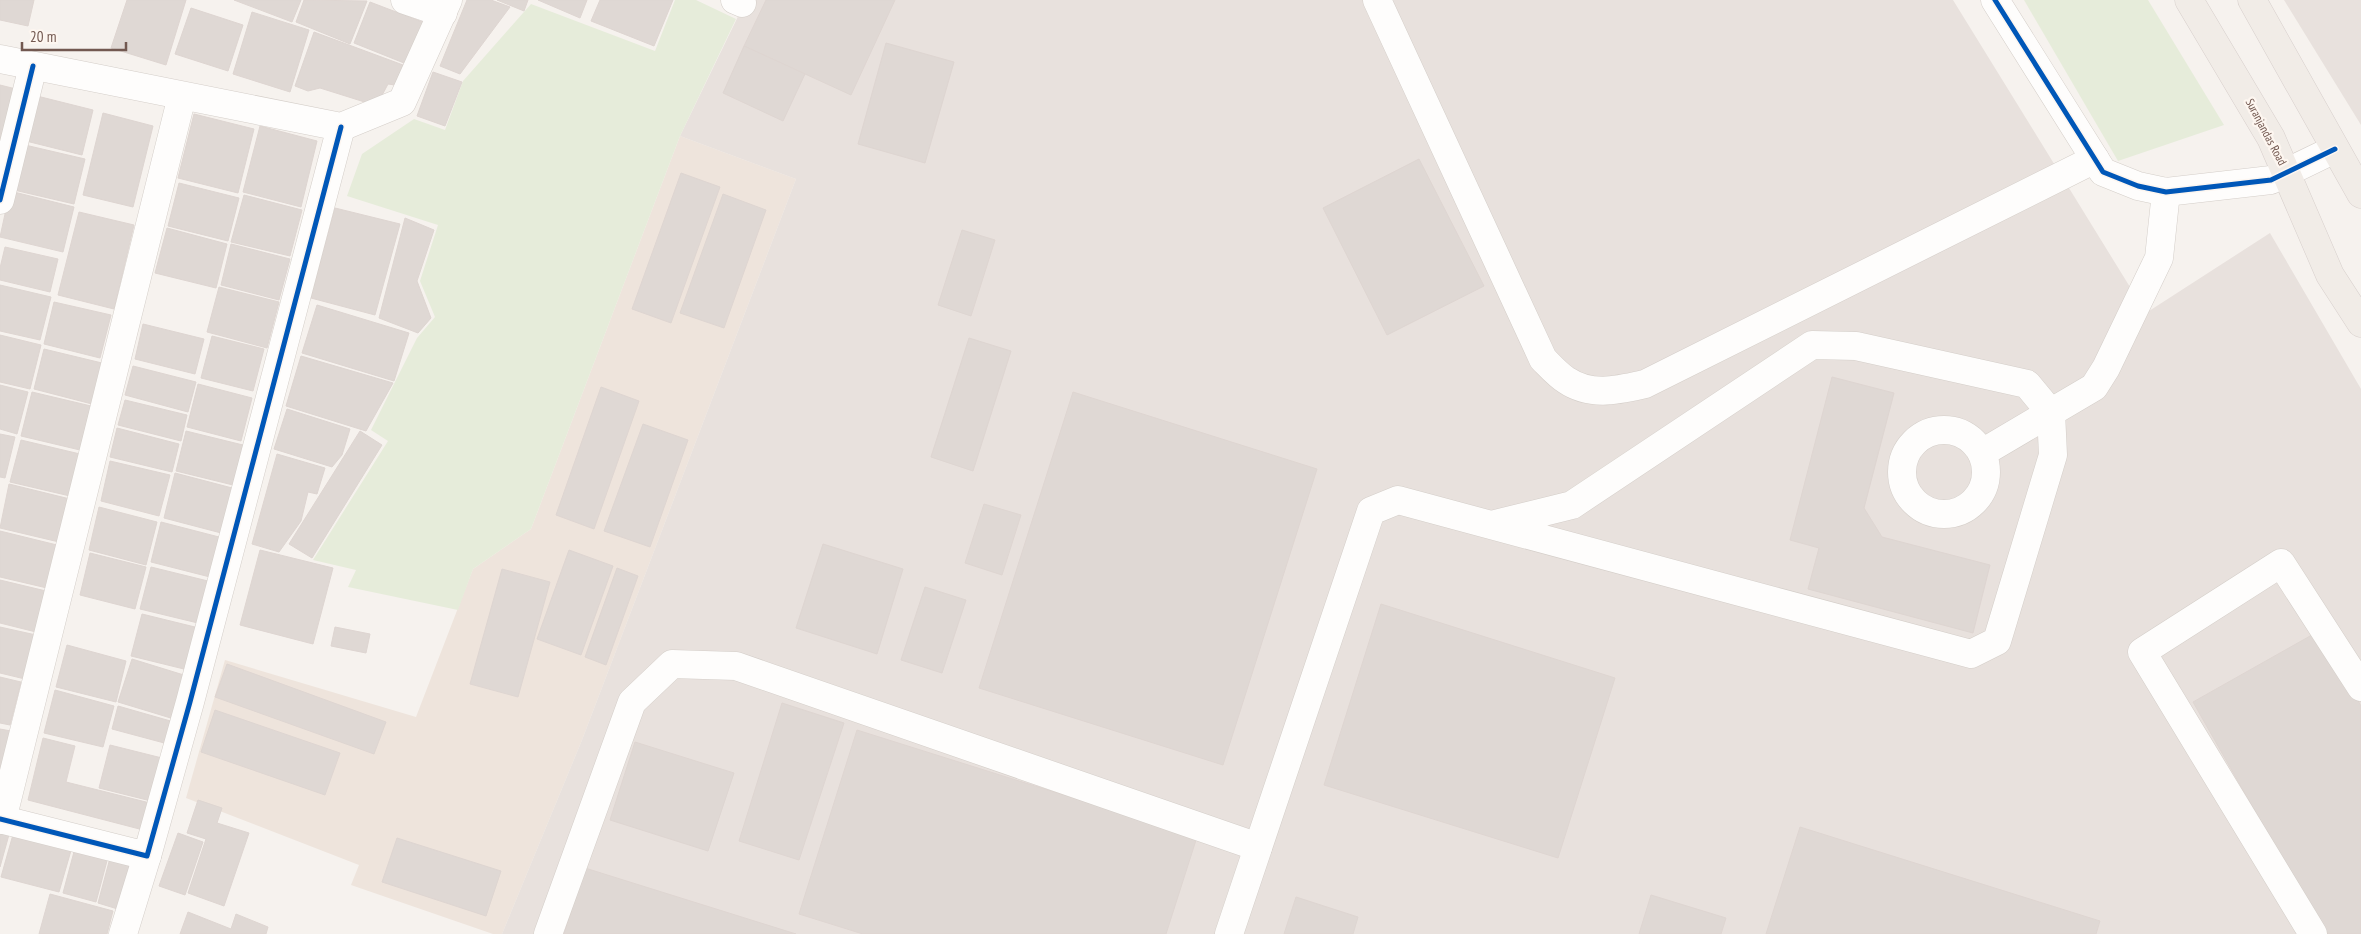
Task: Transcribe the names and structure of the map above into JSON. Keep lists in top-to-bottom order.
{
  "streets": {
    "main road": ["Suranjandas Road"]
  },
  "scale_bar": "20 m"
}
